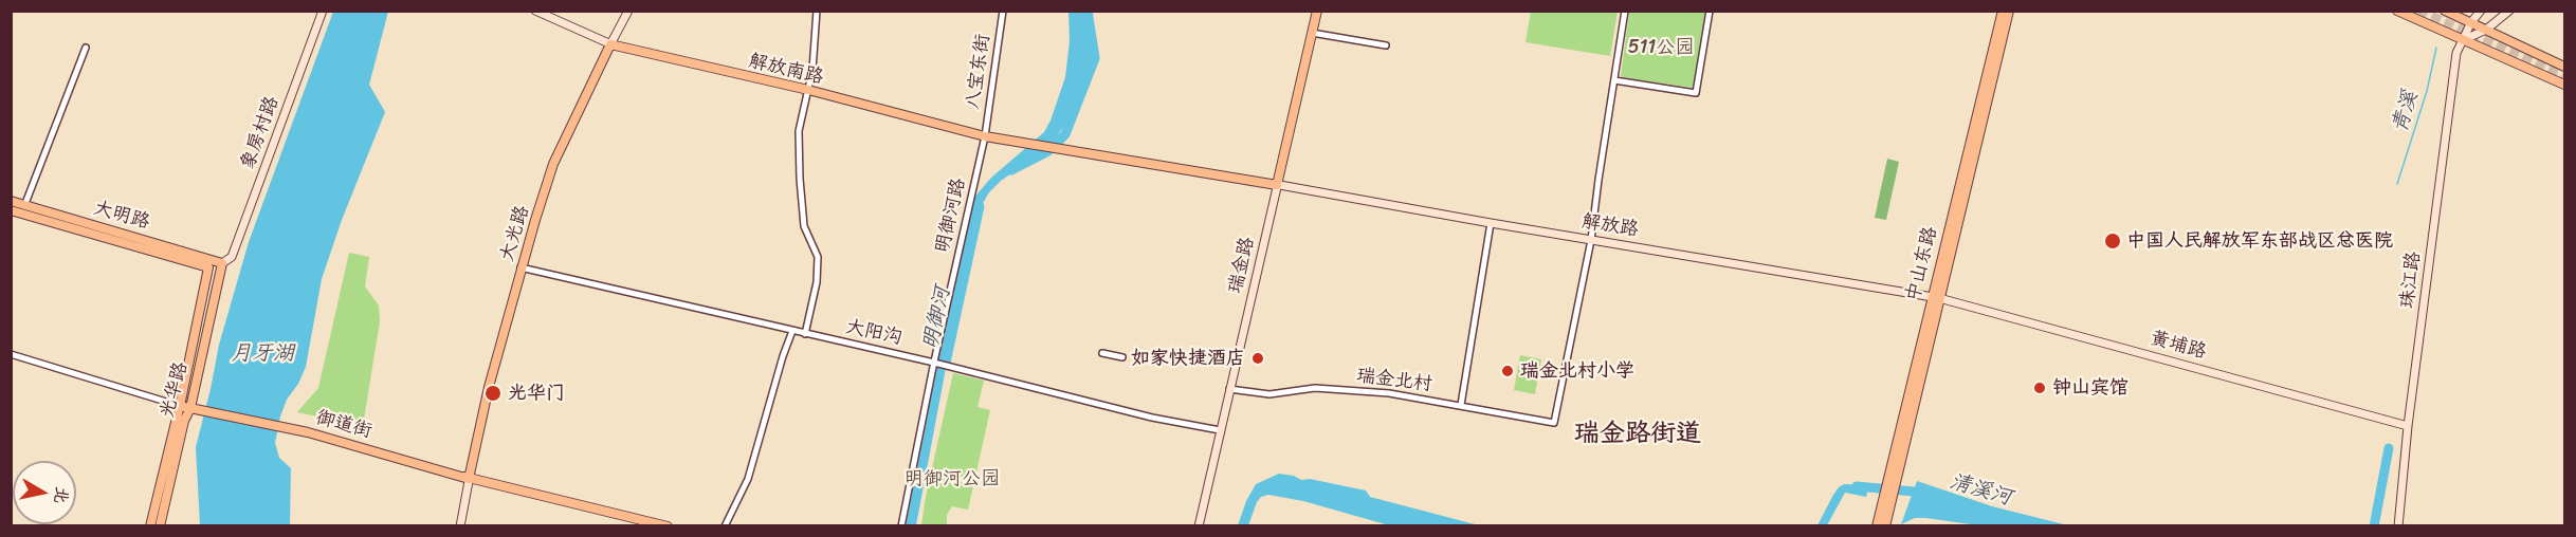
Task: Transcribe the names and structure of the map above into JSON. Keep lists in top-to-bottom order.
{
  "streets": {
    "main road": ["大明路", "中山东路", "光华路"],
    "street": [
      "解放南路",
      "八宝东街",
      "象房村路",
      "明御河路",
      "解放路",
      "大光路",
      "瑞金路",
      "珠江路",
      "大阳沟",
      "黄埔路",
      "瑞金北村"
    ]
  },
  "crossings": [
    ["解放南路", "八宝东街"],
    ["解放南路", "明御河路"],
    ["解放南路", "大光路"],
    ["八宝东街", "明御河路"],
    ["象房村路", "大明路"],
    ["象房村路", "光华路"],
    ["大明路", "光华路"],
    ["明御河路", "大阳沟"],
    ["解放路", "中山东路"],
    ["解放路", "瑞金路"],
    ["解放路", "黄埔路"],
    ["解放路", "瑞金北村"],
    ["大光路", "大阳沟"],
    ["中山东路", "黄埔路"],
    ["瑞金路", "大阳沟"],
    ["瑞金路", "瑞金北村"],
    ["珠江路", "黄埔路"]
  ],
  "districts": ["瑞金路街道"],
  "water": [
    "青溪",
    "明御河",
    "月牙湖",
    "清溪河"
  ],
  "parks": ["511公园", "明御河公园"],
  "places": [
    "中国人民解放军东部战区总医院",
    "如家快捷酒店",
    "瑞金北村小学",
    "钟山宾馆",
    "光华门"
  ],
  "north": "right"
}
